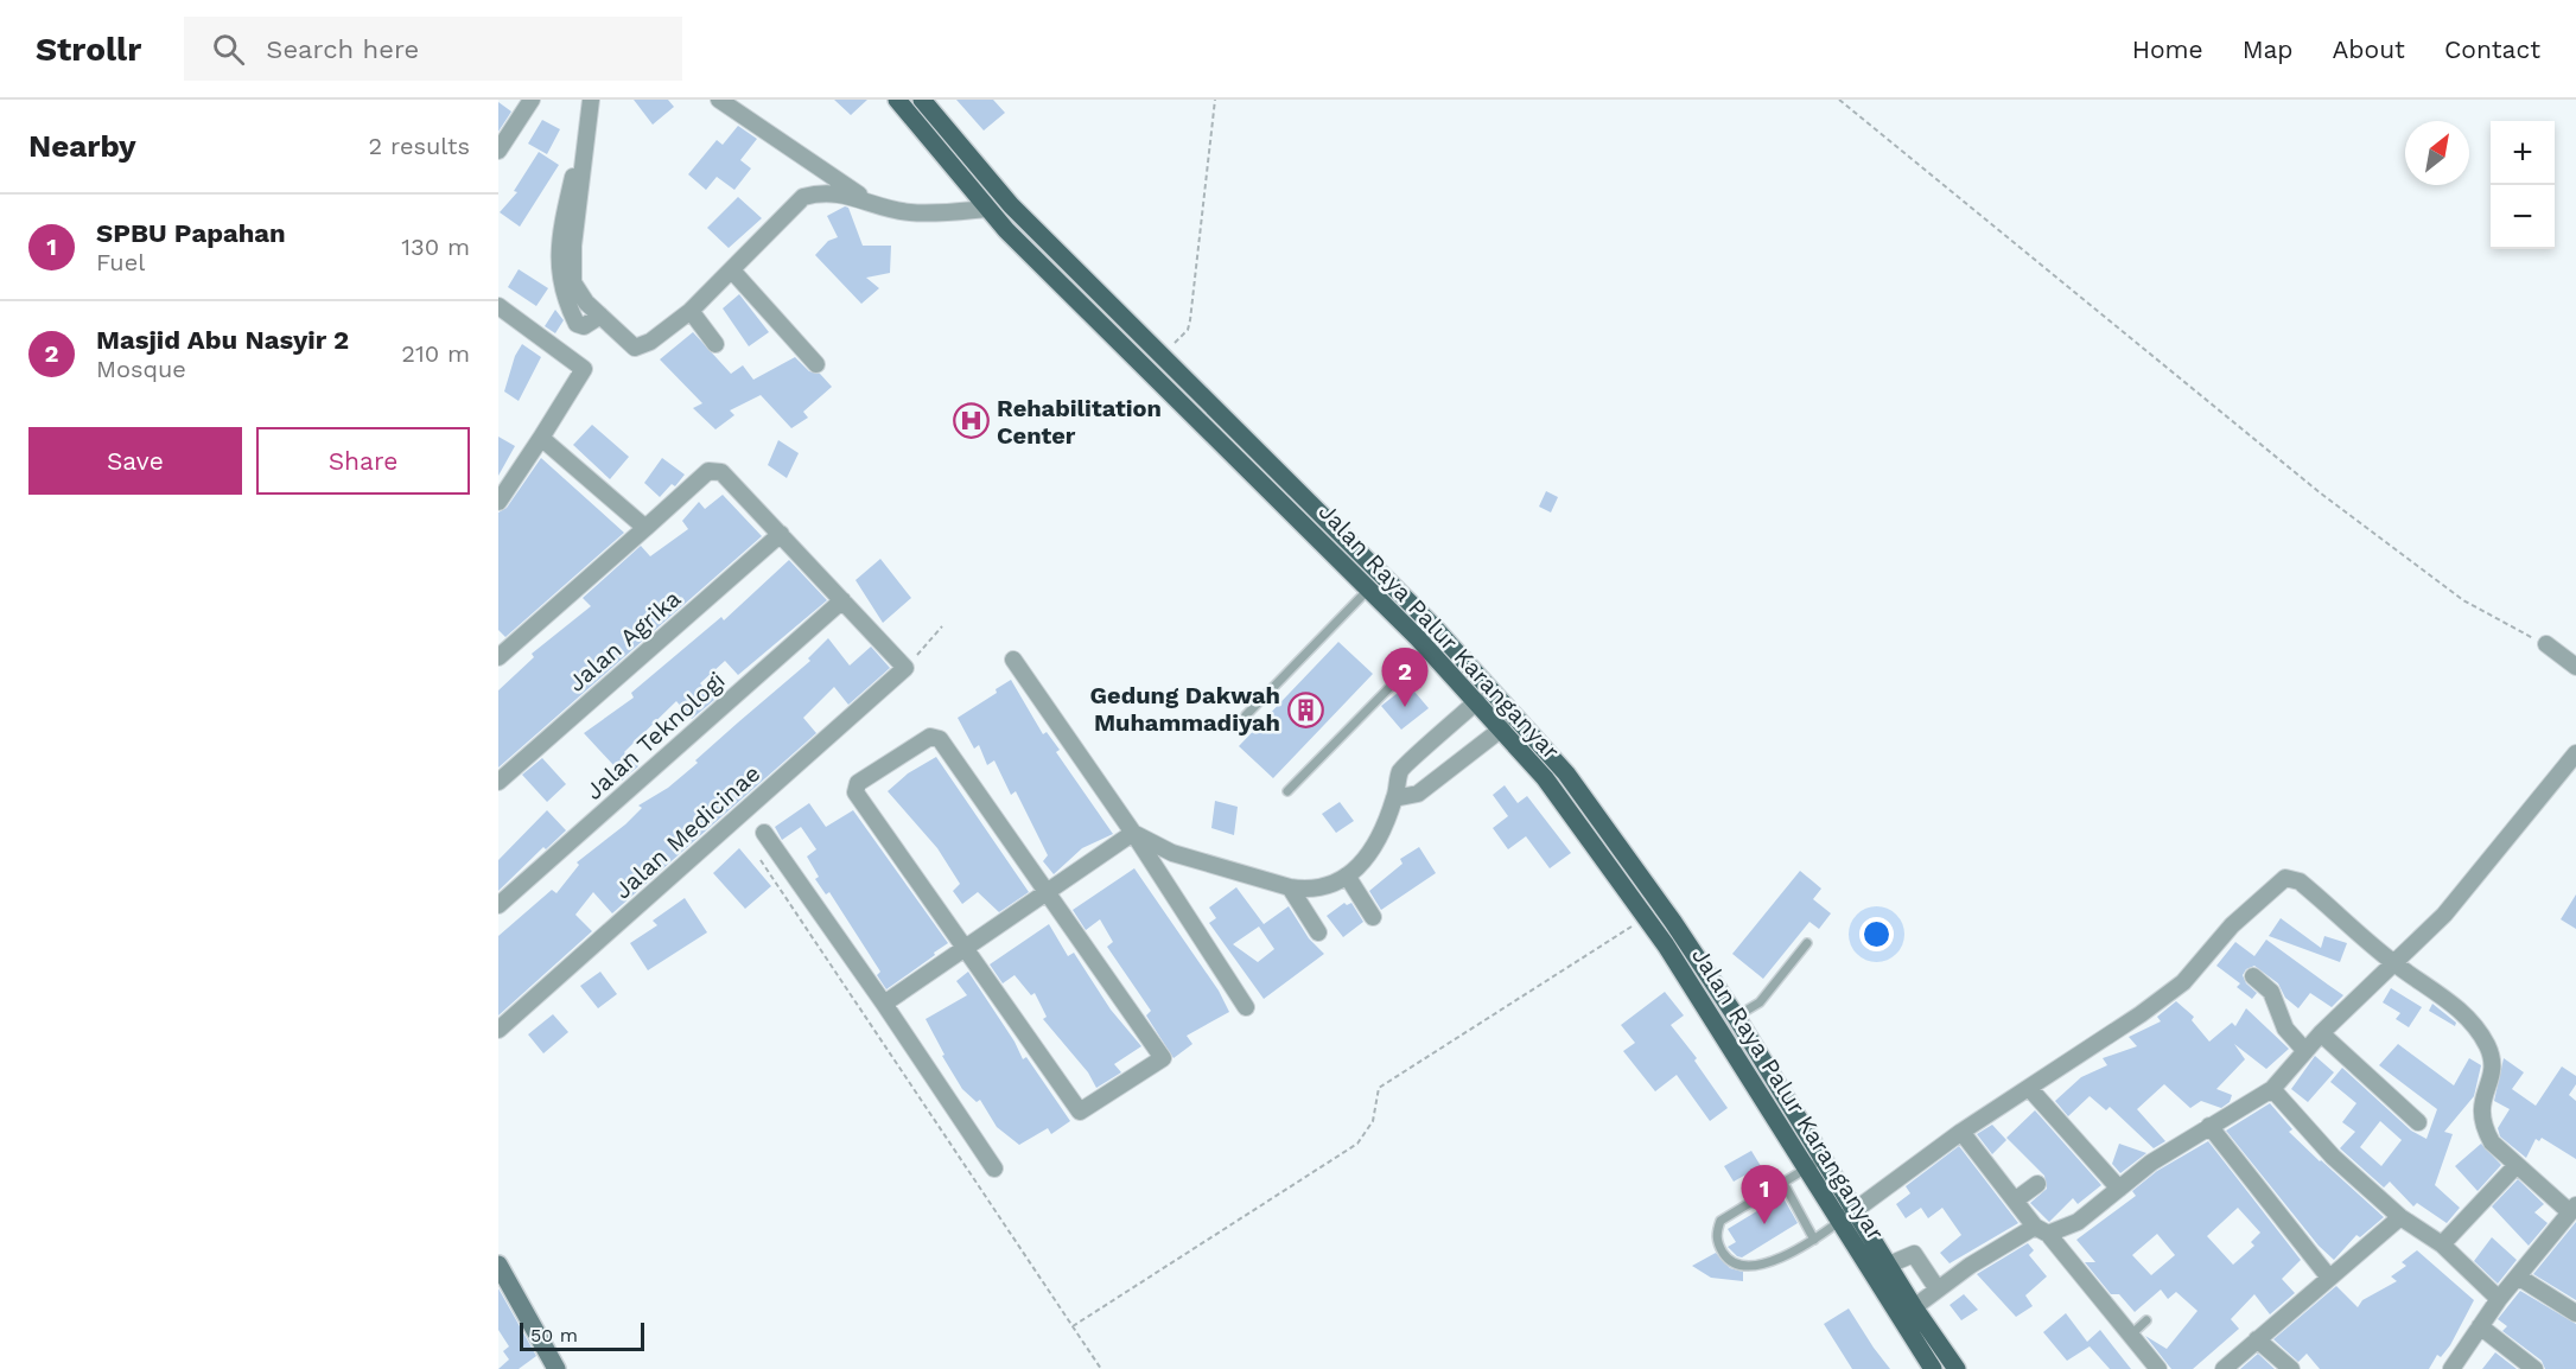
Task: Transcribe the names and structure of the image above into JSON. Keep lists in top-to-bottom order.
{
  "streets": {
    "main road": ["Jalan Raya Palur Karanganyar"],
    "street": ["Jalan Agrika", "Jalan Teknologi", "Jalan Medicinae"]
  },
  "places": {
    "hospital": ["Rehabilitation Center"],
    "building": ["Gedung Dakwah Muhammadiyah"]
  },
  "scale_bar": "50 m",
  "north": "top right",
  "page": {
    "header": "Strollr",
    "search": "Search here",
    "nav": [
      "Home",
      "Map",
      "About",
      "Contact"
    ],
    "heading": ["Nearby", "2 results"],
    "map_buttons": ["+", "−"],
    "list": [
      {
        "mark": "1",
        "name": "SPBU Papahan",
        "note": "Fuel",
        "value": "130 m"
      },
      {
        "mark": "2",
        "name": "Masjid Abu Nasyir 2",
        "note": "Mosque",
        "value": "210 m"
      }
    ],
    "buttons": ["Save", "Share"],
    "pins": ["2", "1"],
    "scale": "50 m"
  }
}
